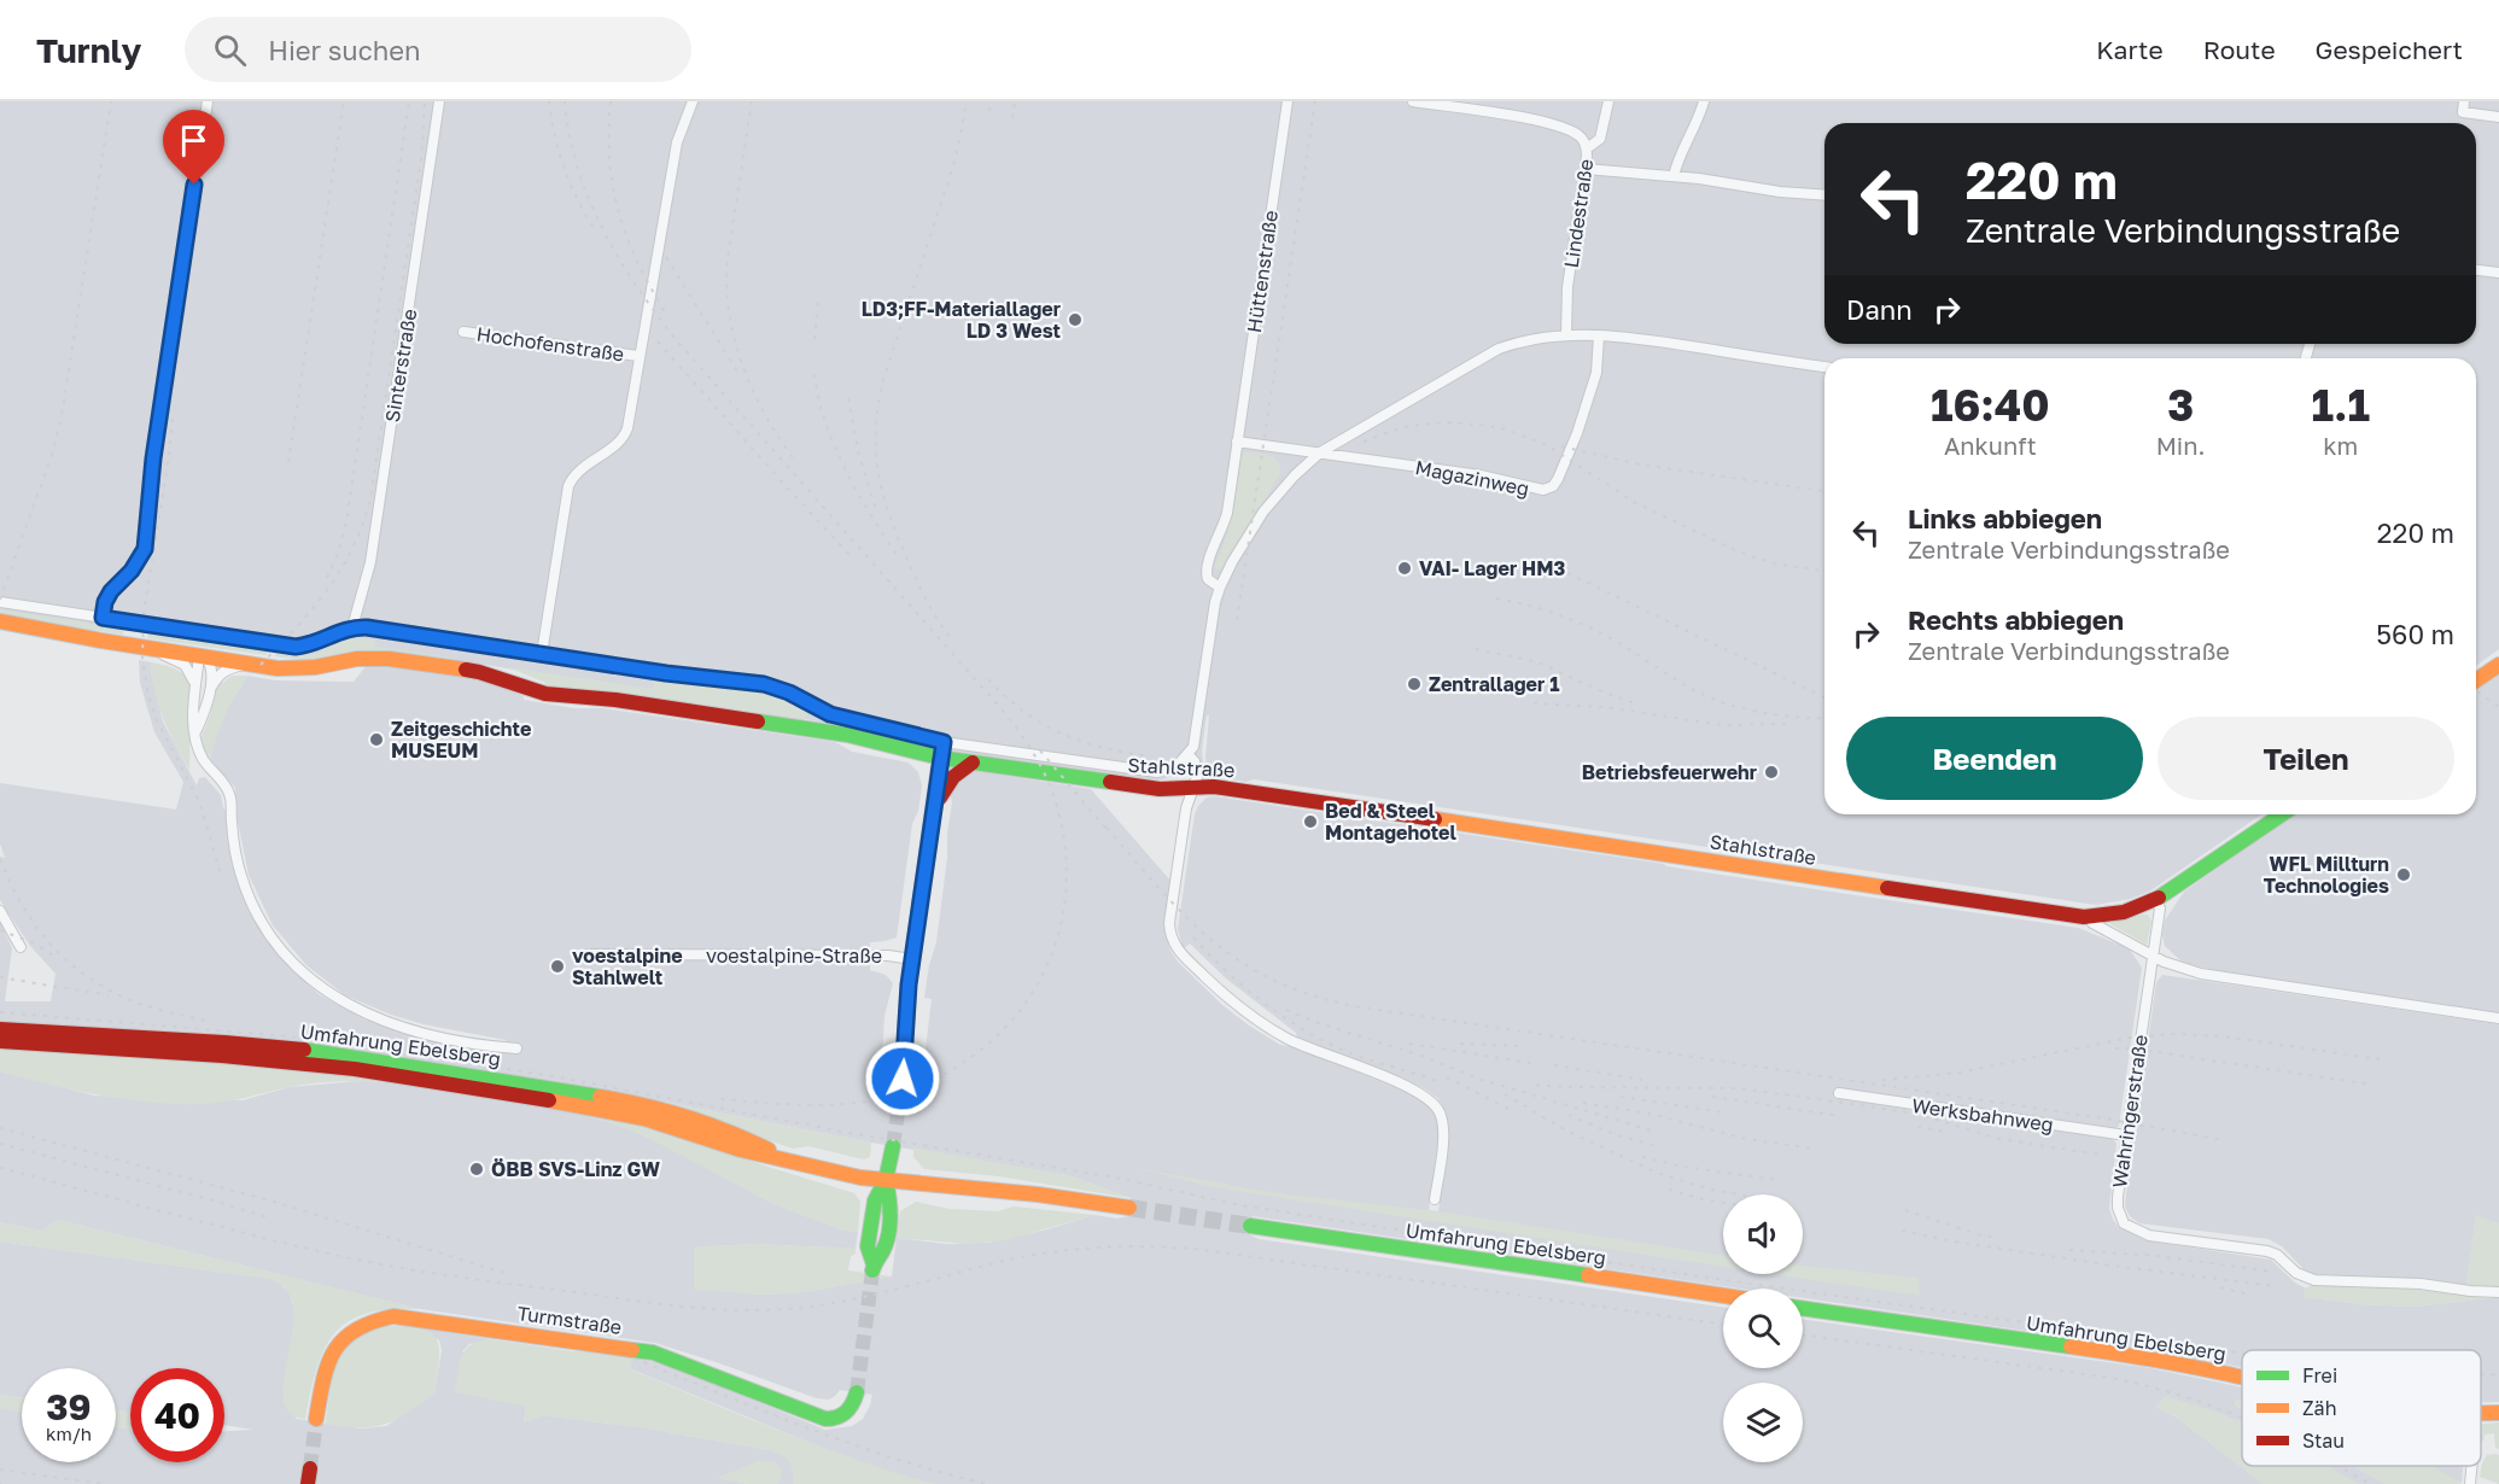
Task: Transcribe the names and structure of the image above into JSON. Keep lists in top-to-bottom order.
{
  "streets": {
    "main road": ["Stahlstraße", "Umfahrung Ebelsberg", "Turmstraße"],
    "street": [
      "Lindestraße",
      "Hüttenstraße",
      "Hochofenstraße",
      "Sinterstraße",
      "Magazinweg",
      "voestalpine-Straße",
      "Wahringerstraße",
      "Werksbahnweg"
    ]
  },
  "crossings": [
    ["Stahlstraße", "Wahringerstraße"],
    ["Wahringerstraße", "Werksbahnweg"]
  ],
  "places": [
    "LD3;FF-Materiallager LD 3 West",
    "VAI- Lager HM3",
    "Zentrallager 1",
    "Zeitgeschichte MUSEUM",
    "Betriebsfeuerwehr",
    "Bed & Steel Montagehotel",
    "WFL Millturn Technologies",
    "voestalpine Stahlwelt",
    "ÖBB SVS-Linz GW"
  ],
  "legend": ["Frei", "Zäh", "Stau"],
  "page": {
    "header": "Turnly",
    "search": "Hier suchen",
    "nav": ["Karte", "Route", "Gespeichert"],
    "turn": ["220 m", "Zentrale Verbindungsstraße"],
    "then": "Dann",
    "eta": [
      "16:40",
      "Ankunft",
      "3",
      "Min.",
      "1.1",
      "km"
    ],
    "list": [
      {
        "name": "Links abbiegen",
        "note": "Zentrale Verbindungsstraße",
        "value": "220 m"
      },
      {
        "name": "Rechts abbiegen",
        "note": "Zentrale Verbindungsstraße",
        "value": "560 m"
      }
    ],
    "buttons": ["Beenden", "Teilen"],
    "speed": "39 km/h",
    "limit": "40"
  }
}
